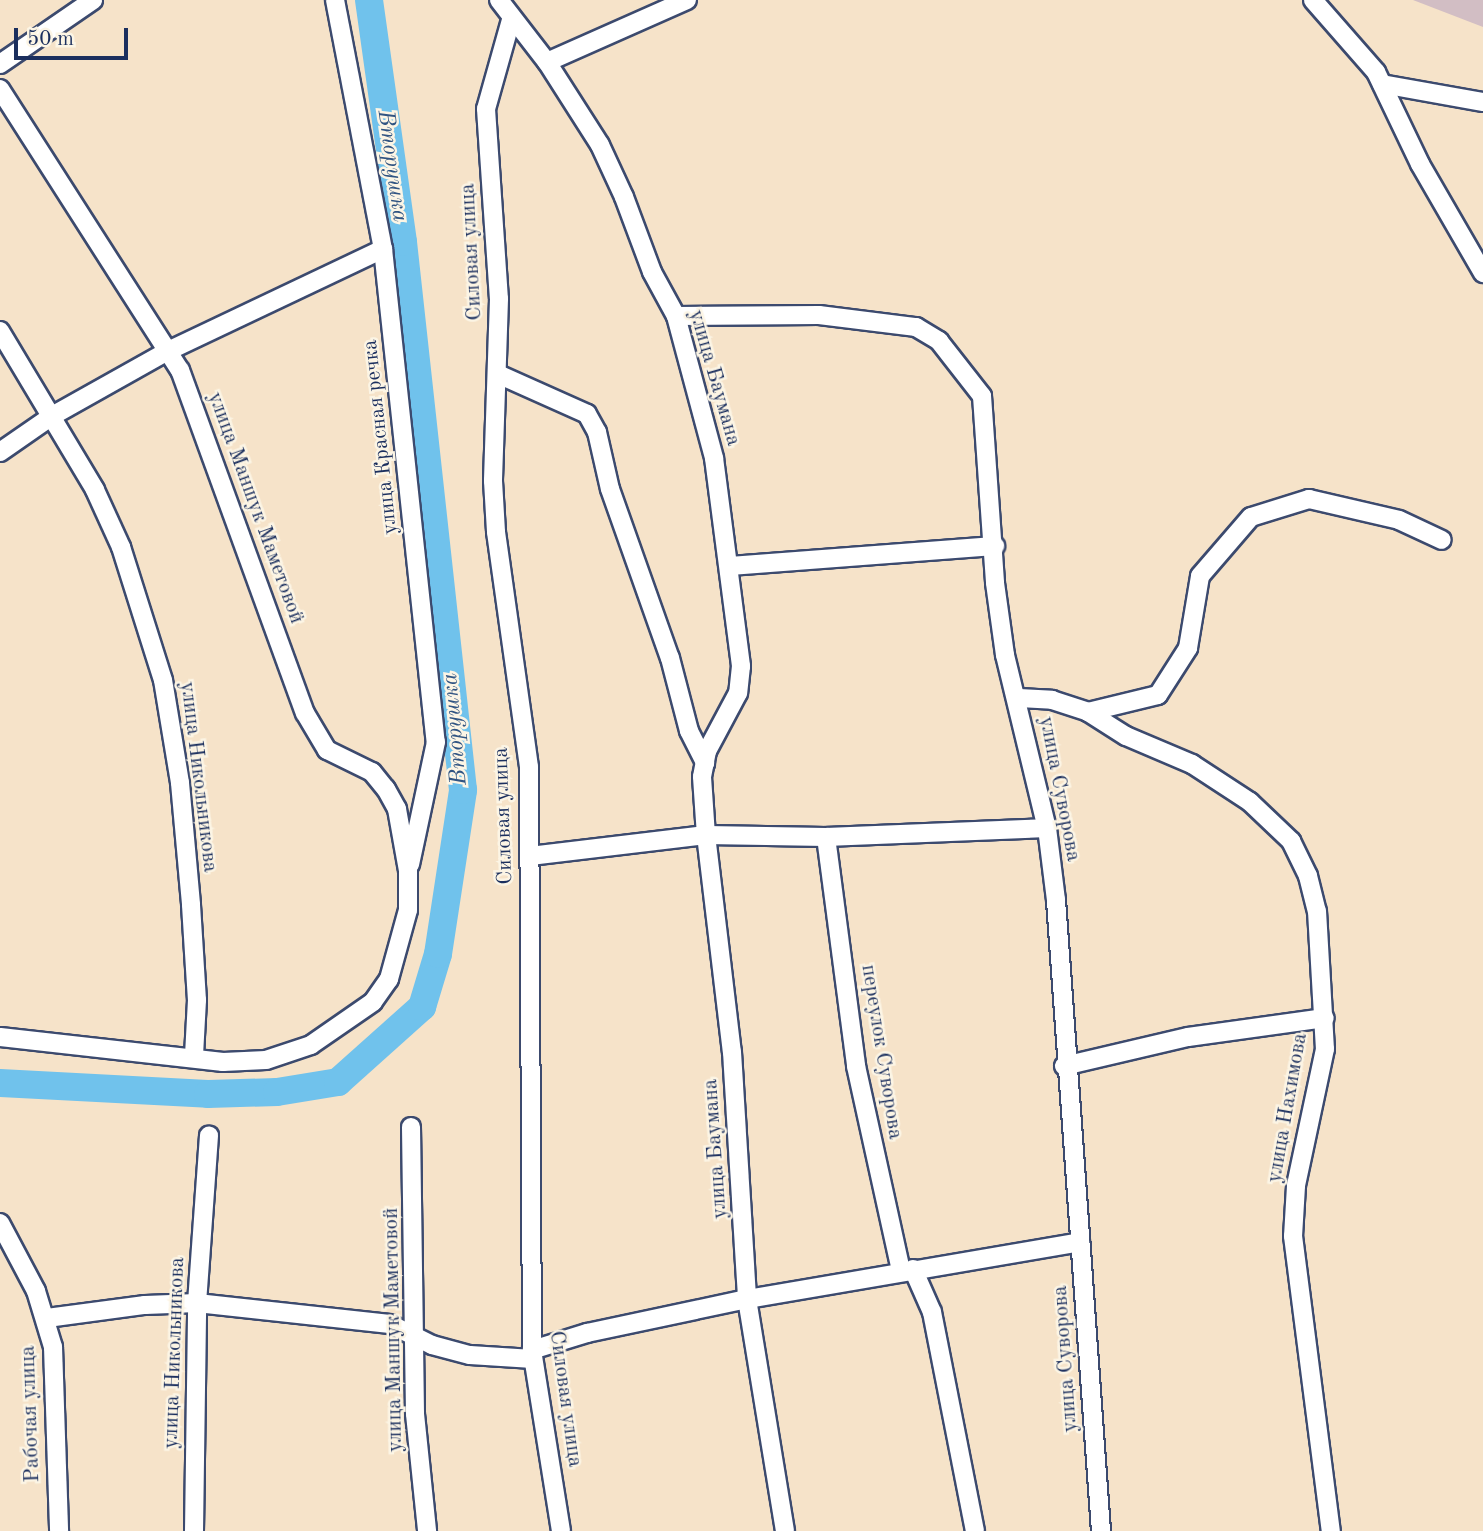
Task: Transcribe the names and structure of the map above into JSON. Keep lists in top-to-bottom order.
{
  "streets": {
    "street": [
      "Силовая улица",
      "улица Баумана",
      "улица Красная речка",
      "улица Маншук Маметовой",
      "улица Никольникова",
      "улица Суворова",
      "переулок Суворова",
      "улица Нахимова",
      "Рабочая улица"
    ]
  },
  "crossings": [
    ["Силовая улица", "улица Баумана"],
    ["улица Баумана", "улица Суворова"],
    ["улица Красная речка", "улица Маншук Маметовой"],
    ["улица Маншук Маметовой", "улица Никольникова"],
    ["улица Суворова", "улица Нахимова"]
  ],
  "water": ["Вторушка"],
  "scale_bar": "50 m"
}
